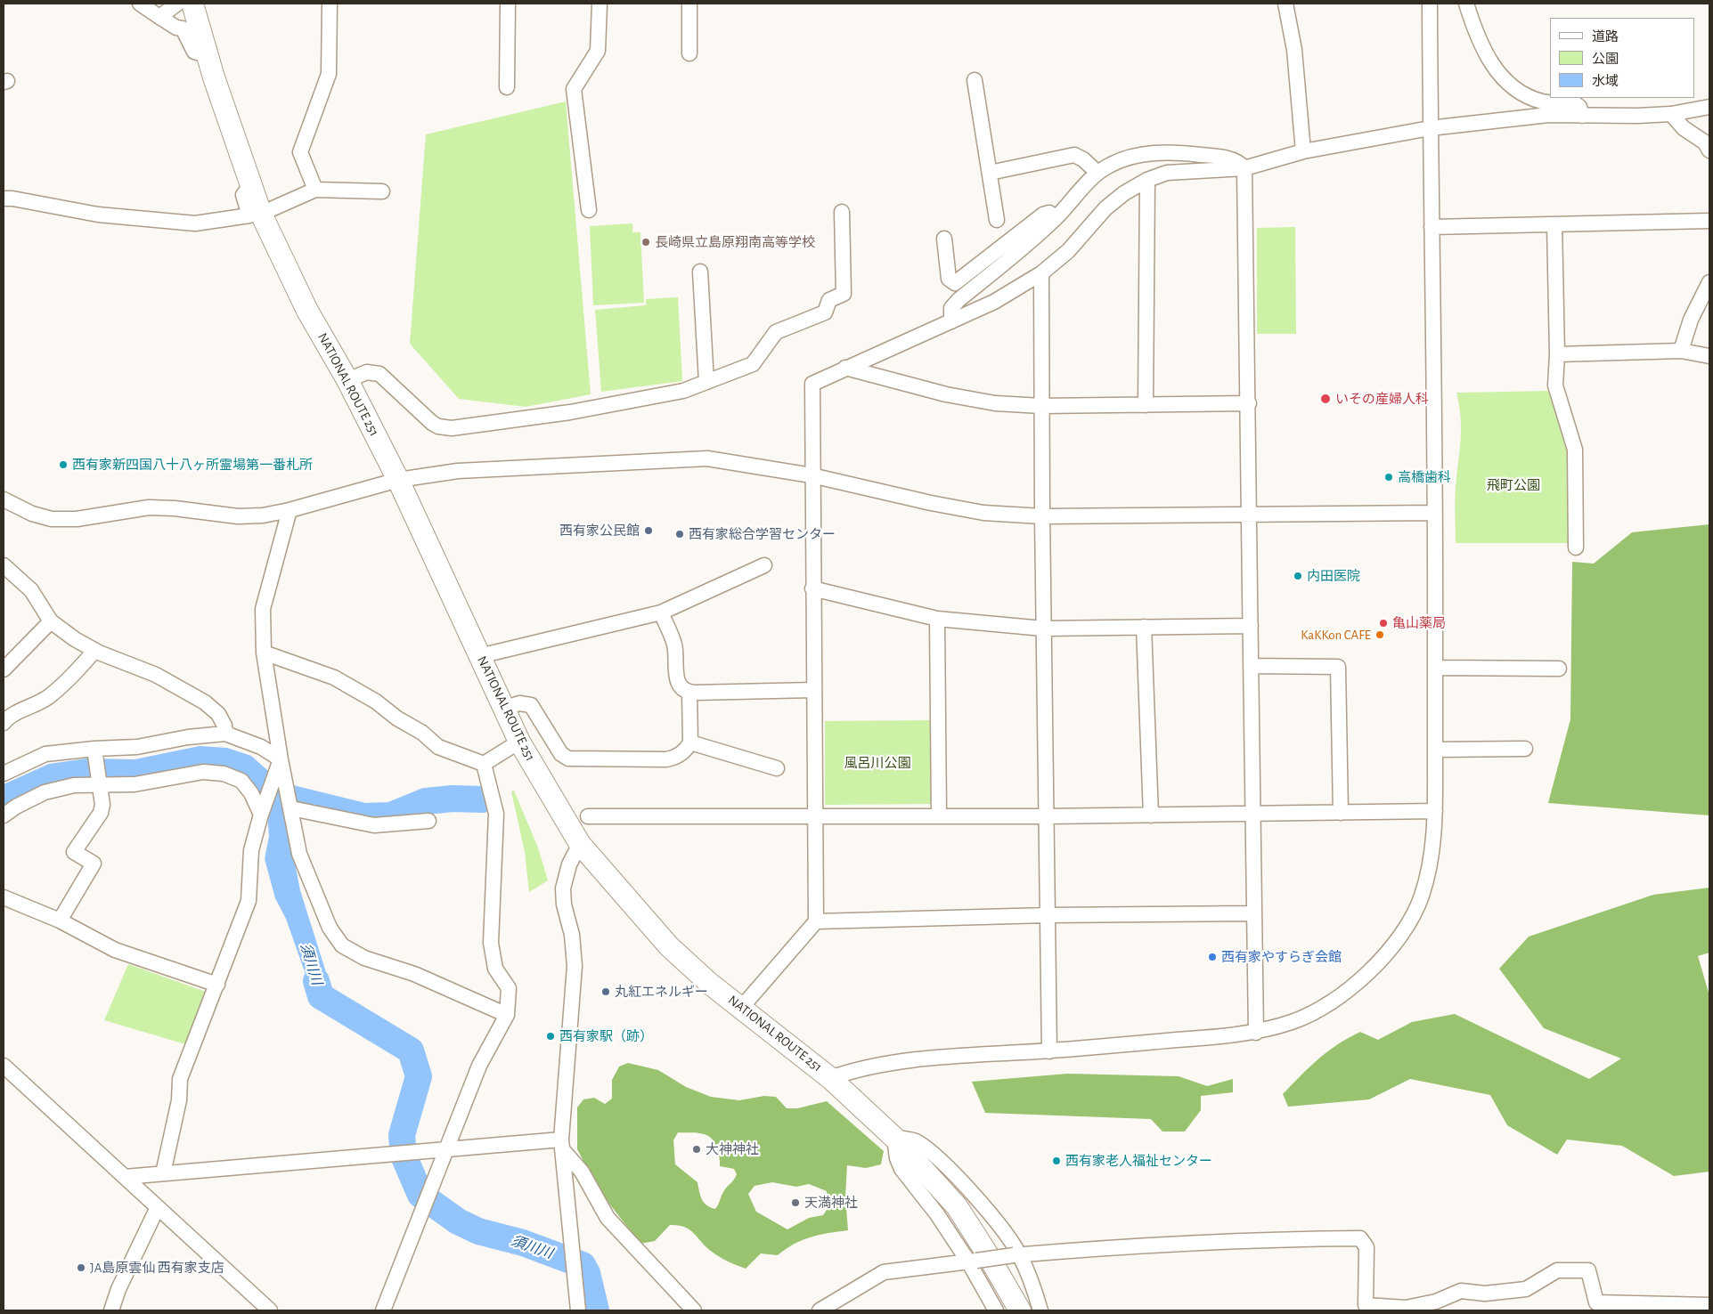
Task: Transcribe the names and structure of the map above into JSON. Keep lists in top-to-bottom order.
{
  "streets": {
    "highway": ["NATIONAL ROUTE 251"]
  },
  "water": ["須川川"],
  "parks": ["飛町公園", "風呂川公園"],
  "places": [
    "長崎県立島原翔南高等学校",
    "いその産婦人科",
    "西有家新四国八十八ヶ所霊場第一番札所",
    "高橋歯科",
    "西有家公民館",
    "西有家総合学習センター",
    "内田医院",
    "亀山薬局",
    "KaKKon CAFE",
    "西有家やすらぎ会館",
    "丸紅エネルギー",
    "西有家駅（跡）",
    "大神神社",
    "西有家老人福祉センター",
    "天満神社",
    "JA島原雲仙 西有家支店"
  ],
  "legend": ["道路", "公園", "水域"]
}
